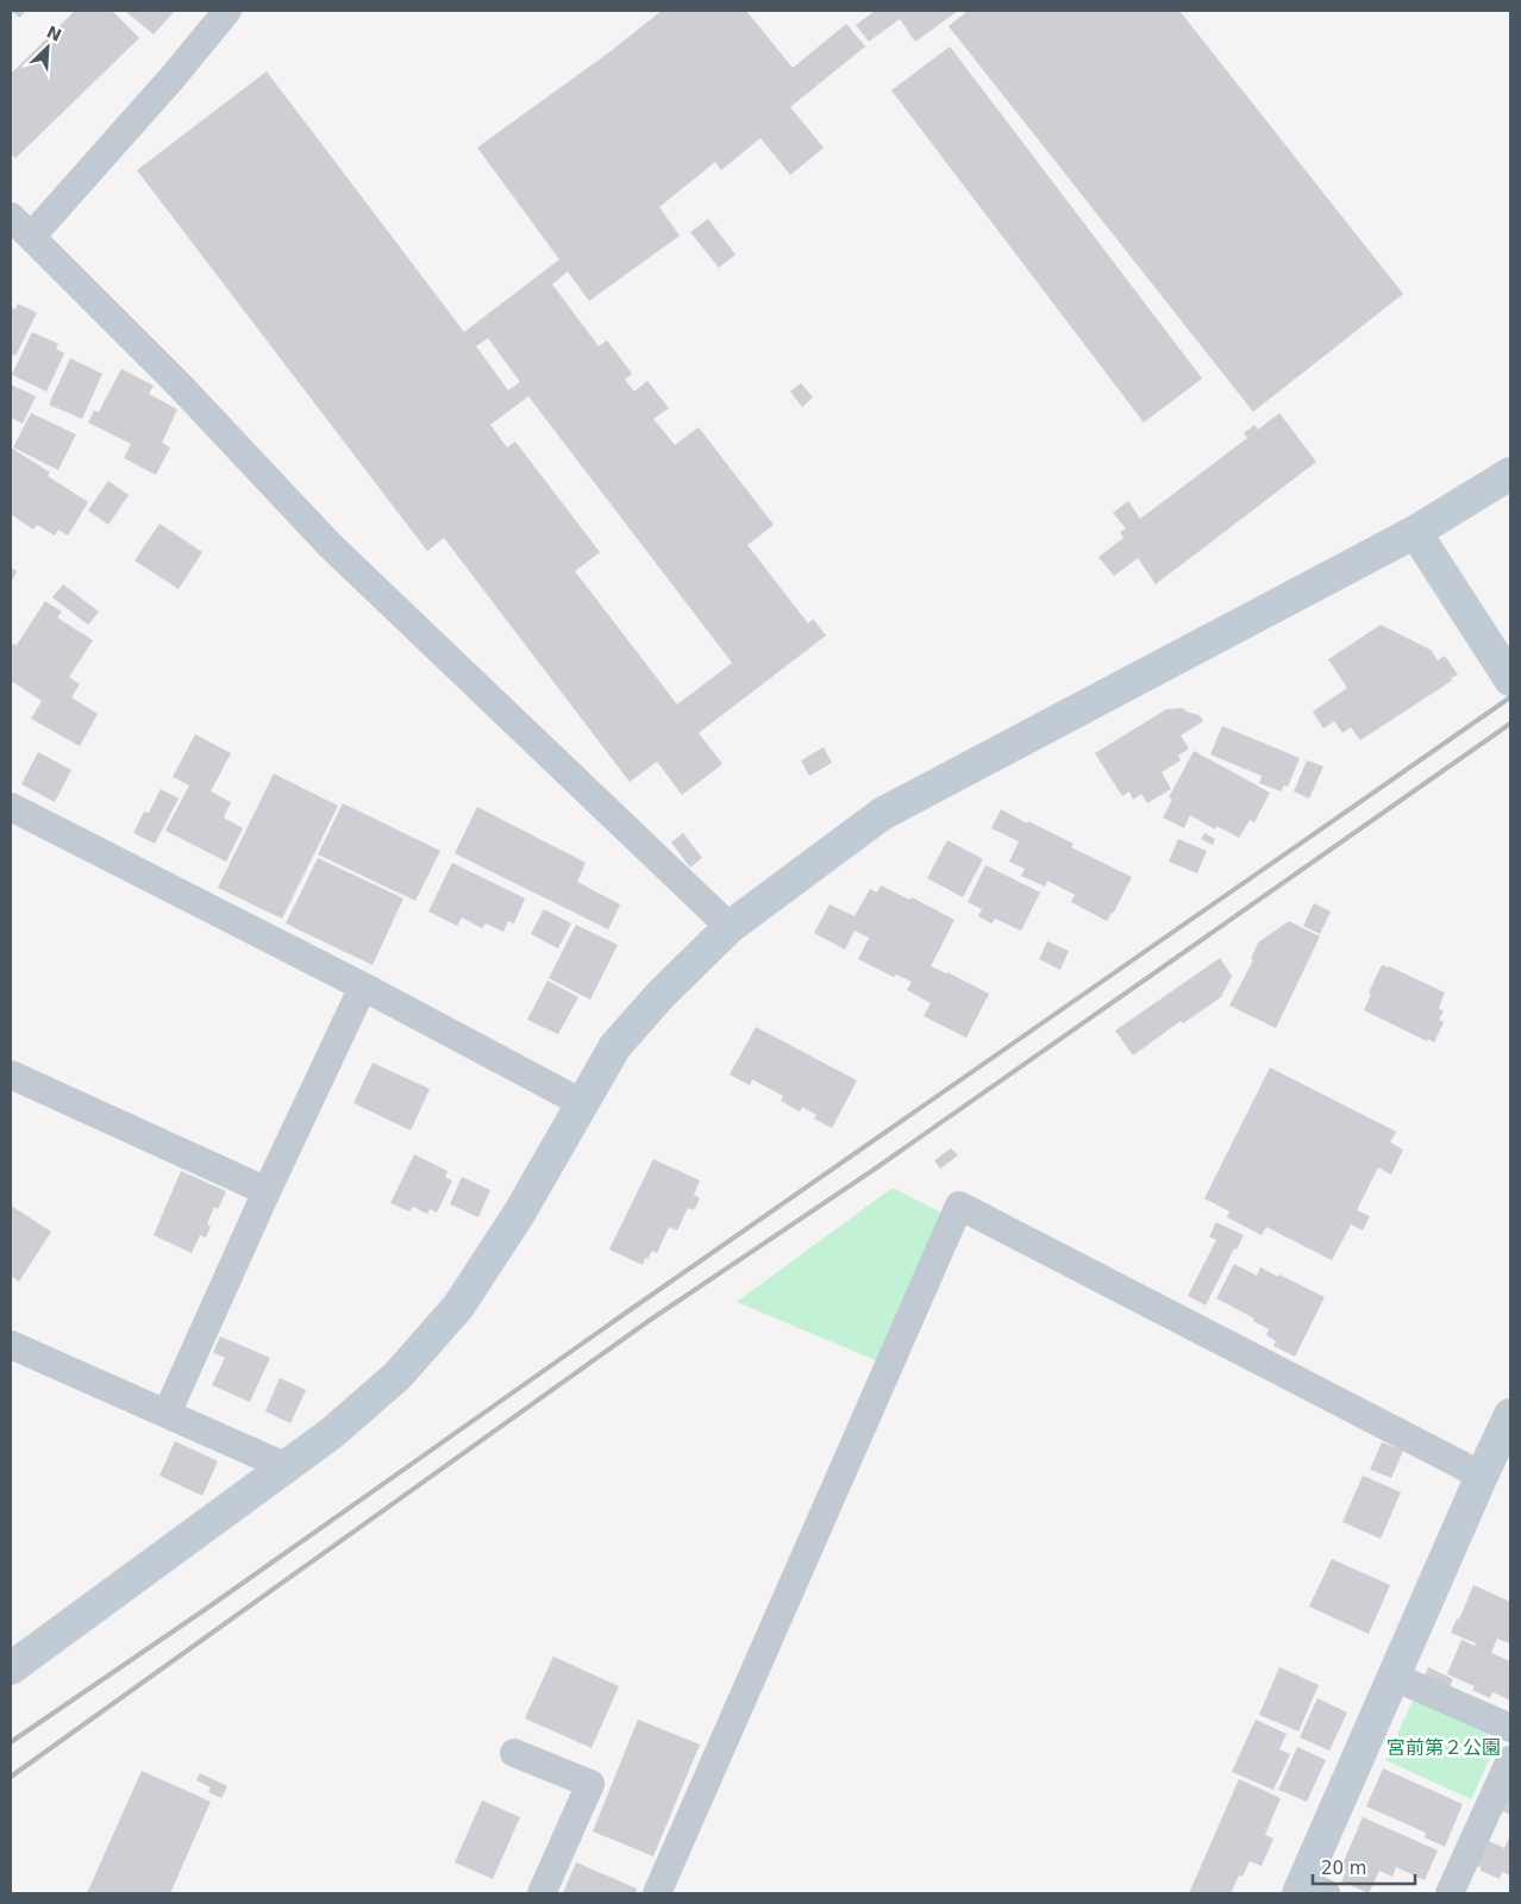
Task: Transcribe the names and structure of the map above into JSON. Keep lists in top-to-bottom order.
{
  "parks": ["宮前第２公園"],
  "scale_bar": "20 m",
  "north": "top right"
}
